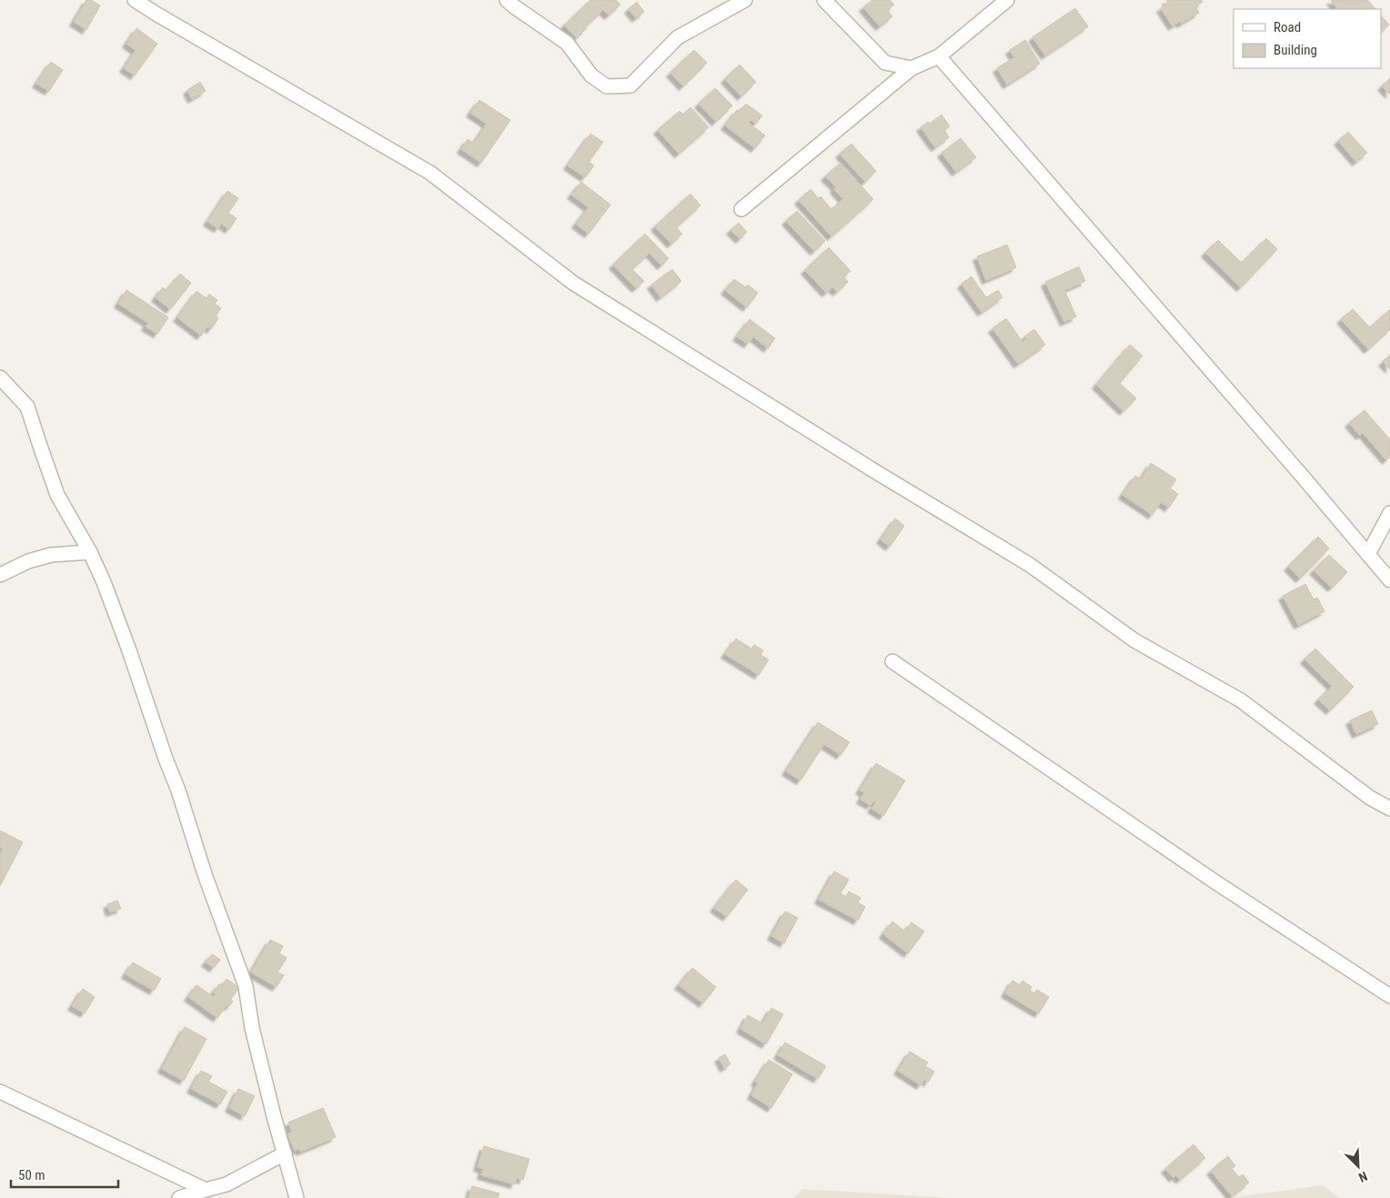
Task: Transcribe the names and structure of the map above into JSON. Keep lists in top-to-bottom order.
{
  "legend": ["Road", "Building"],
  "scale_bar": "50 m",
  "north": "bottom right"
}
